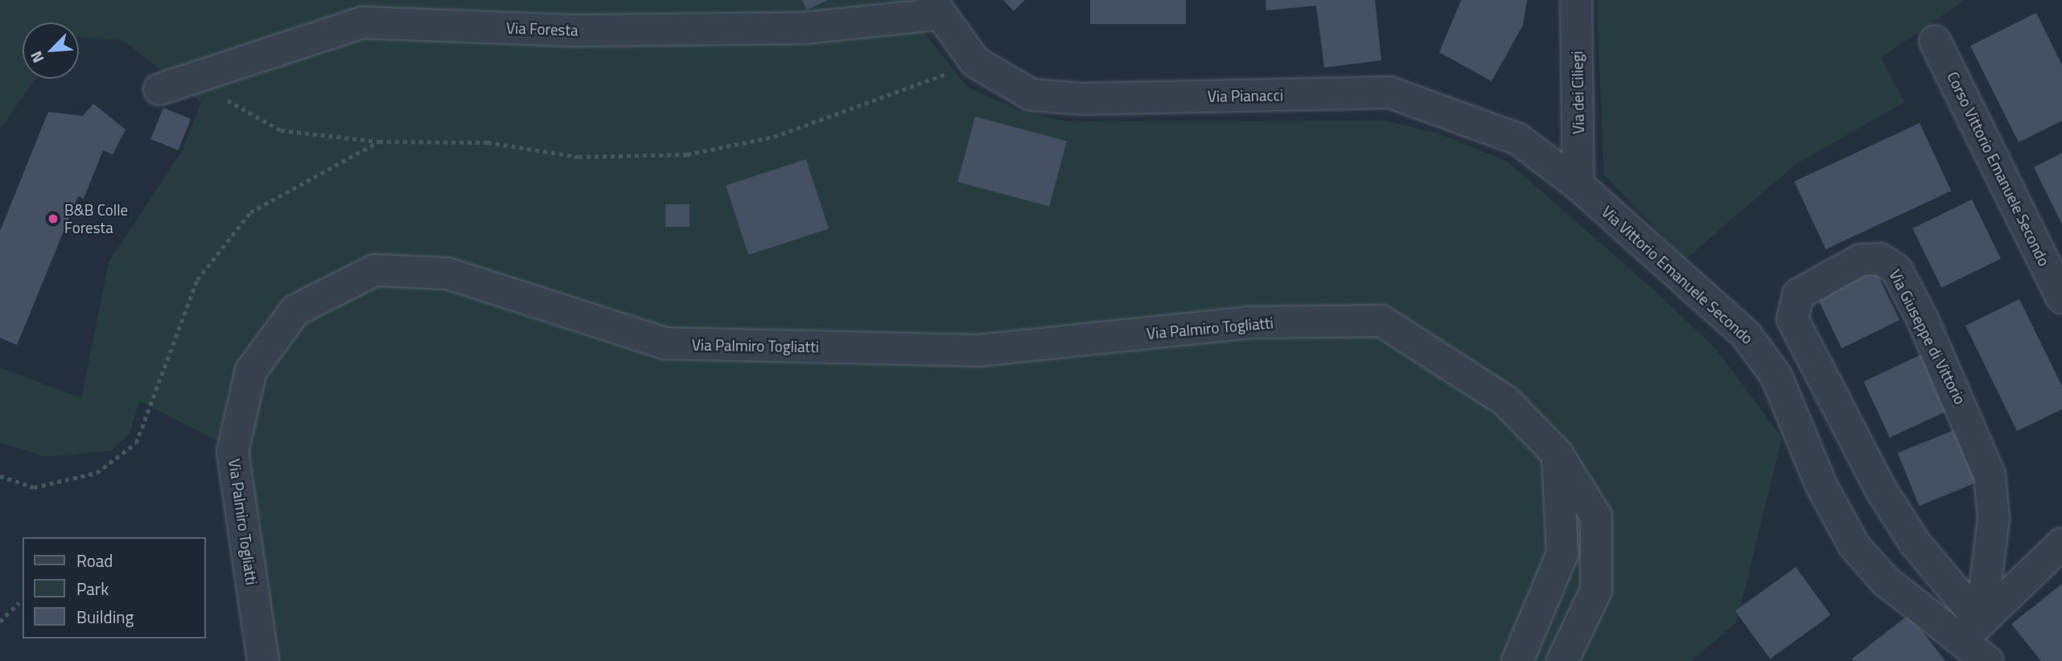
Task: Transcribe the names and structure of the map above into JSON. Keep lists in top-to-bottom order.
{
  "streets": {
    "street": [
      "Via Foresta",
      "Via dei Ciliegi",
      "Via Pianacci",
      "Corso Vittorio Emanuele Secondo",
      "Via Vittorio Emanuele Secondo",
      "Via Palmiro Togliatti",
      "Via Giuseppe di Vittorio"
    ]
  },
  "crossings": [
    ["Via Foresta", "Via Pianacci"],
    ["Via dei Ciliegi", "Via Pianacci"],
    ["Via dei Ciliegi", "Via Vittorio Emanuele Secondo"],
    ["Via Pianacci", "Via Vittorio Emanuele Secondo"],
    ["Via Vittorio Emanuele Secondo", "Via Giuseppe di Vittorio"]
  ],
  "places": ["B&B Colle Foresta"],
  "legend": ["Road", "Park", "Building"],
  "north": "bottom left"
}
